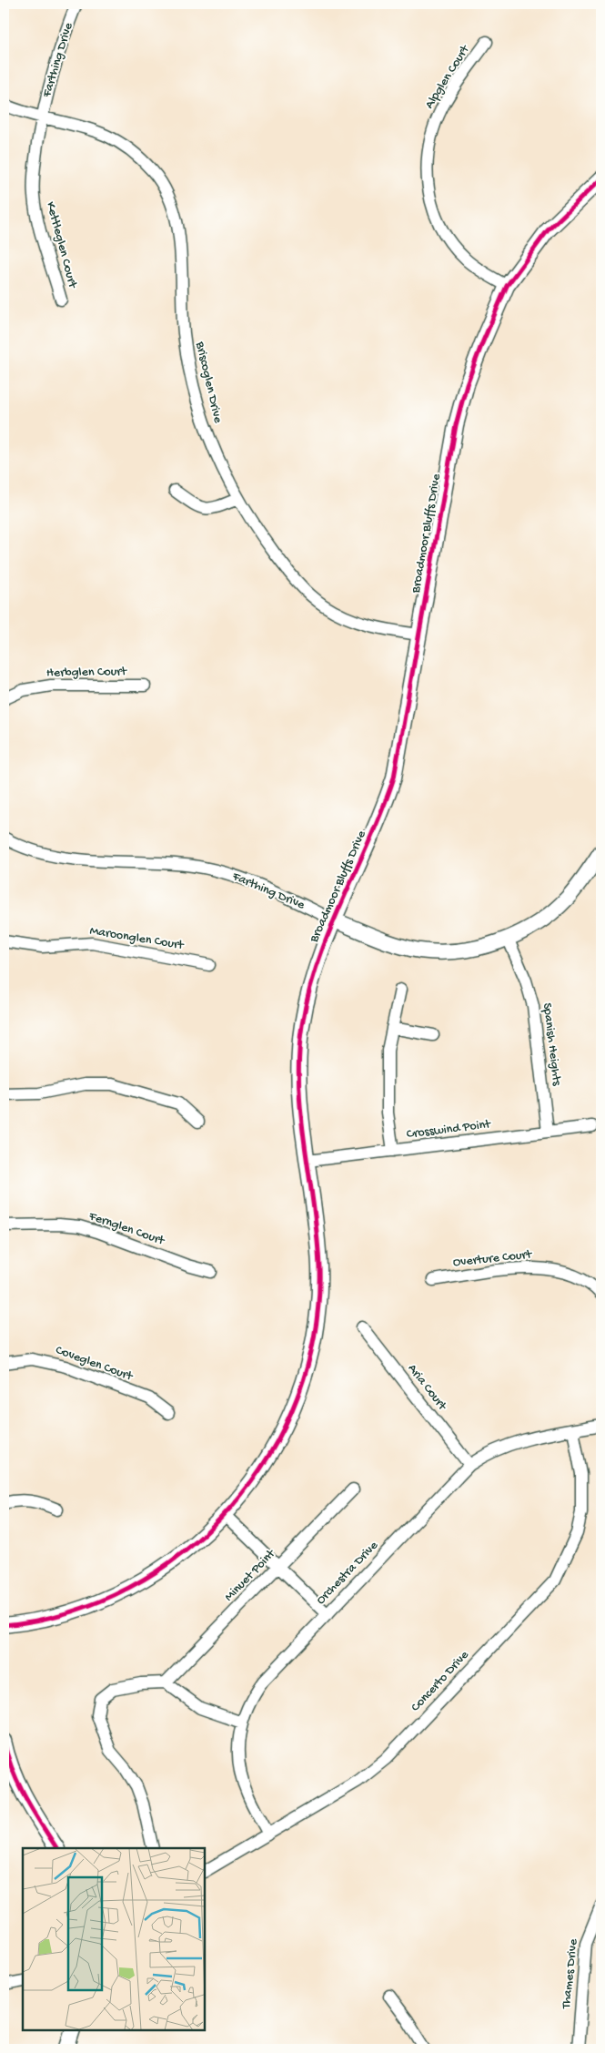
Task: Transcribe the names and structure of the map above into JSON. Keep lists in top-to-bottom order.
{
  "streets": {
    "street": [
      "Farthing Drive",
      "Alpglen Court",
      "Kettleglen Court",
      "Briscoglen Drive",
      "Broadmoor Bluffs Drive",
      "Herbglen Court",
      "Maroonglen Court",
      "Spanish Heights",
      "Crosswind Point",
      "Fernglen Court",
      "Overture Court",
      "Coveglen Court",
      "Aria Court",
      "Orchestra Drive",
      "Minuet Point",
      "Concerto Drive",
      "Thames Drive"
    ]
  },
  "crossings": [
    ["Farthing Drive", "Kettleglen Court"],
    ["Farthing Drive", "Briscoglen Drive"],
    ["Farthing Drive", "Broadmoor Bluffs Drive"],
    ["Farthing Drive", "Spanish Heights"],
    ["Alpglen Court", "Broadmoor Bluffs Drive"],
    ["Kettleglen Court", "Briscoglen Drive"],
    ["Briscoglen Drive", "Broadmoor Bluffs Drive"],
    ["Broadmoor Bluffs Drive", "Crosswind Point"],
    ["Spanish Heights", "Crosswind Point"],
    ["Aria Court", "Orchestra Drive"],
    ["Orchestra Drive", "Concerto Drive"]
  ]
}
